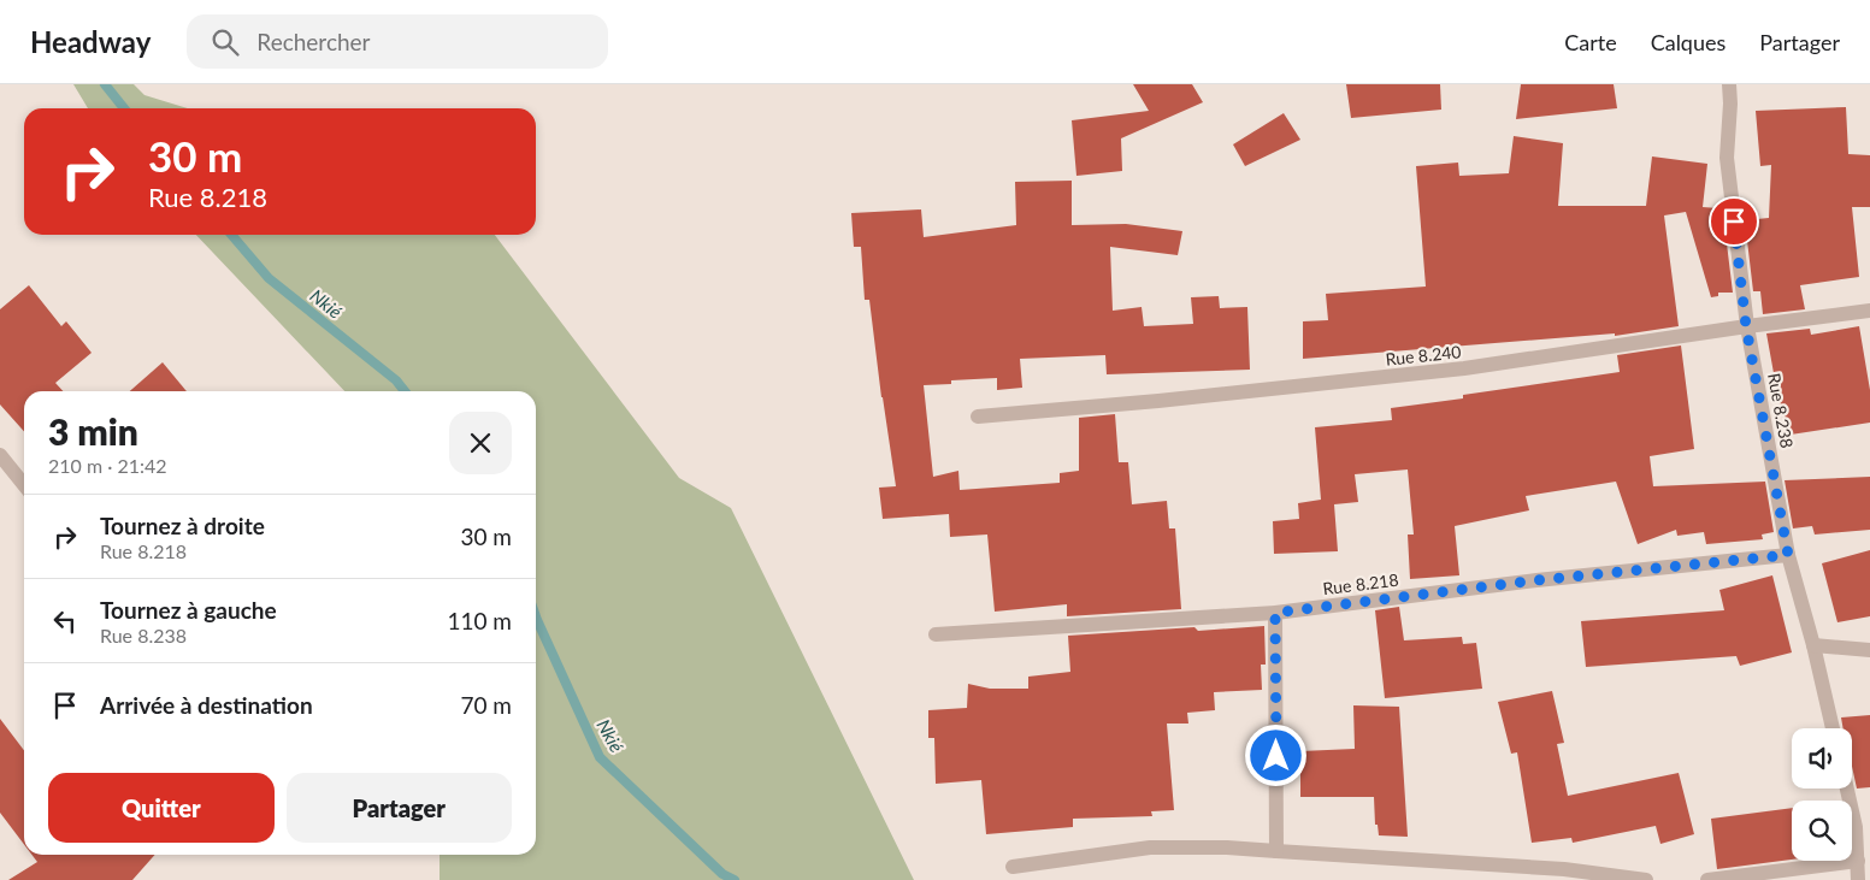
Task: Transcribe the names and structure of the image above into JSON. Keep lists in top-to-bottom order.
{
  "streets": {
    "street": ["Rue 8.240", "Rue 8.238", "Rue 8.218"]
  },
  "crossings": [
    ["Rue 8.240", "Rue 8.238"],
    ["Rue 8.238", "Rue 8.218"]
  ],
  "water": ["Nkié"],
  "page": {
    "header": "Headway",
    "search": "Rechercher",
    "nav": ["Carte", "Calques", "Partager"],
    "turn": ["30 m", "Rue 8.218"],
    "heading": ["3 min", "210 m · 21:42"],
    "list": [
      {
        "name": "Tournez à droite",
        "note": "Rue 8.218",
        "value": "30 m"
      },
      {
        "name": "Tournez à gauche",
        "note": "Rue 8.238",
        "value": "110 m"
      },
      {
        "name": "Arrivée à destination",
        "value": "70 m"
      }
    ],
    "buttons": ["Quitter", "Partager"]
  }
}
